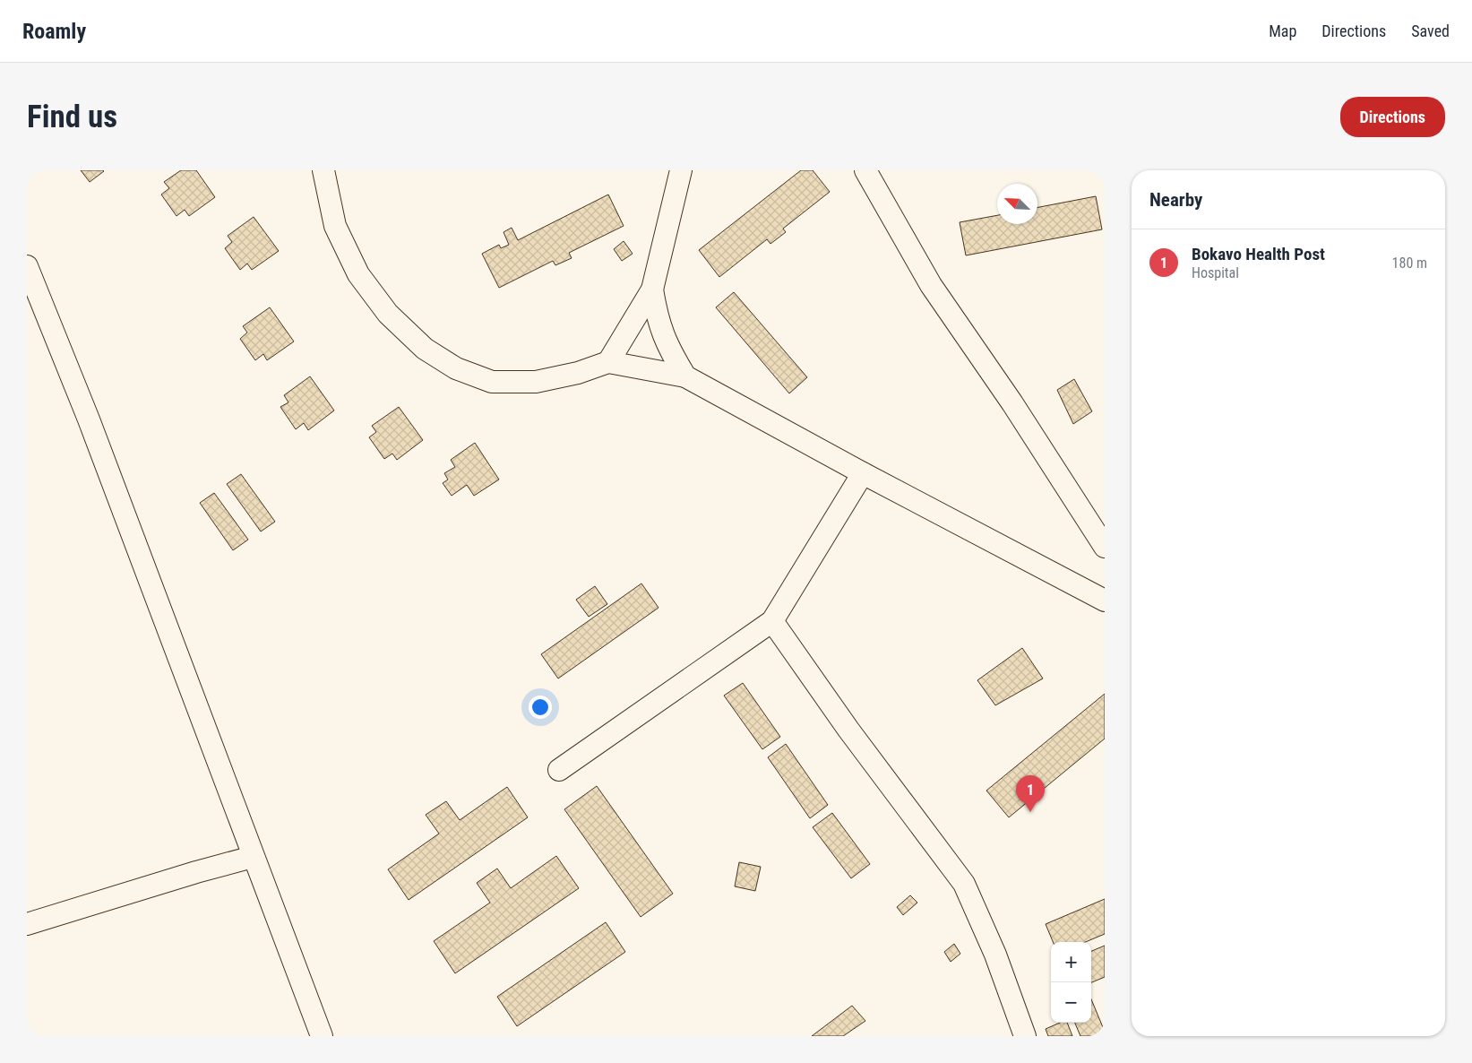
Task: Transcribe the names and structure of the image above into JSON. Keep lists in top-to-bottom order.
{
  "north": "top left",
  "page": {
    "header": "Roamly",
    "nav": ["Map", "Directions", "Saved"],
    "buttons": "Directions",
    "title": "Find us",
    "heading": "Nearby",
    "list": [
      {
        "mark": "1",
        "name": "Bokavo Health Post",
        "note": "Hospital",
        "value": "180 m"
      }
    ],
    "pins": "1",
    "map_buttons": ["+", "−"]
  }
}
